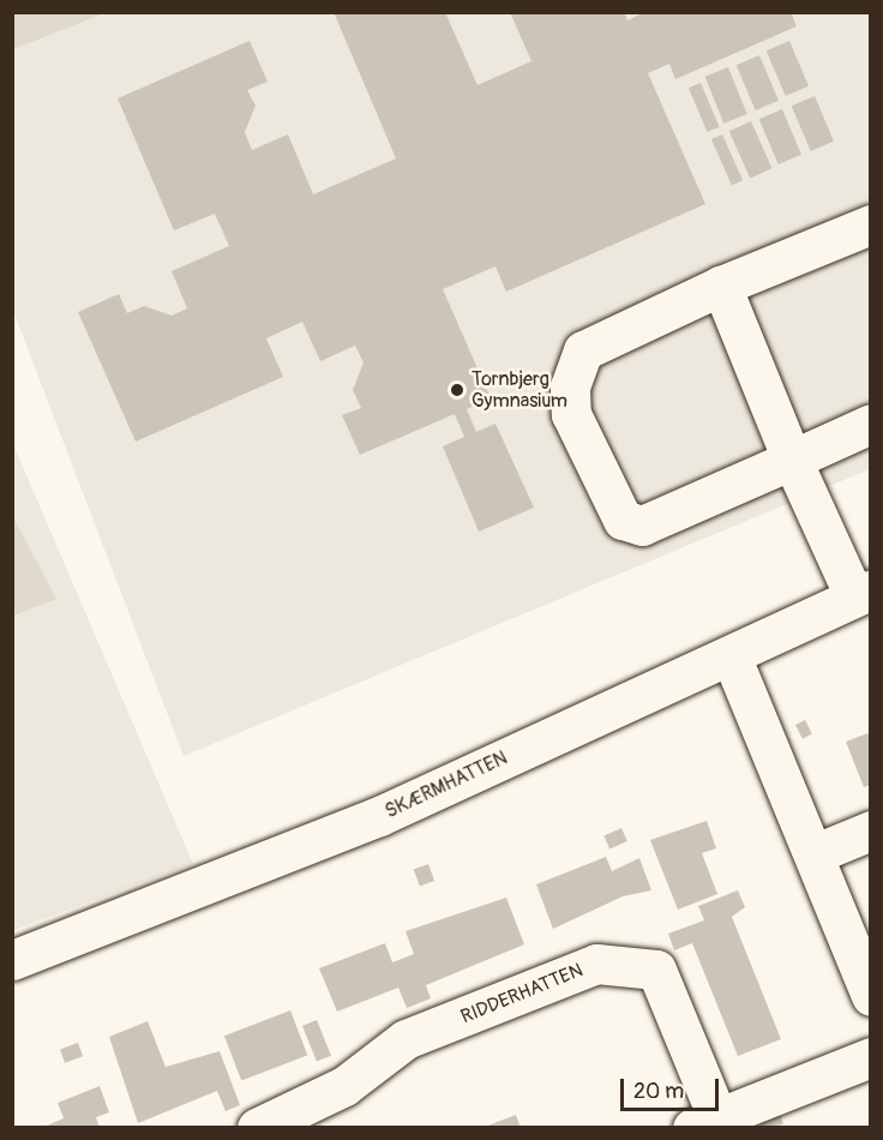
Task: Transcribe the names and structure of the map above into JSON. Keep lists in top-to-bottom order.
{
  "streets": {
    "street": ["SKÆRMHATTEN", "RIDDERHATTEN"]
  },
  "places": ["Tornbjerg Gymnasium"],
  "scale_bar": "20 m"
}
